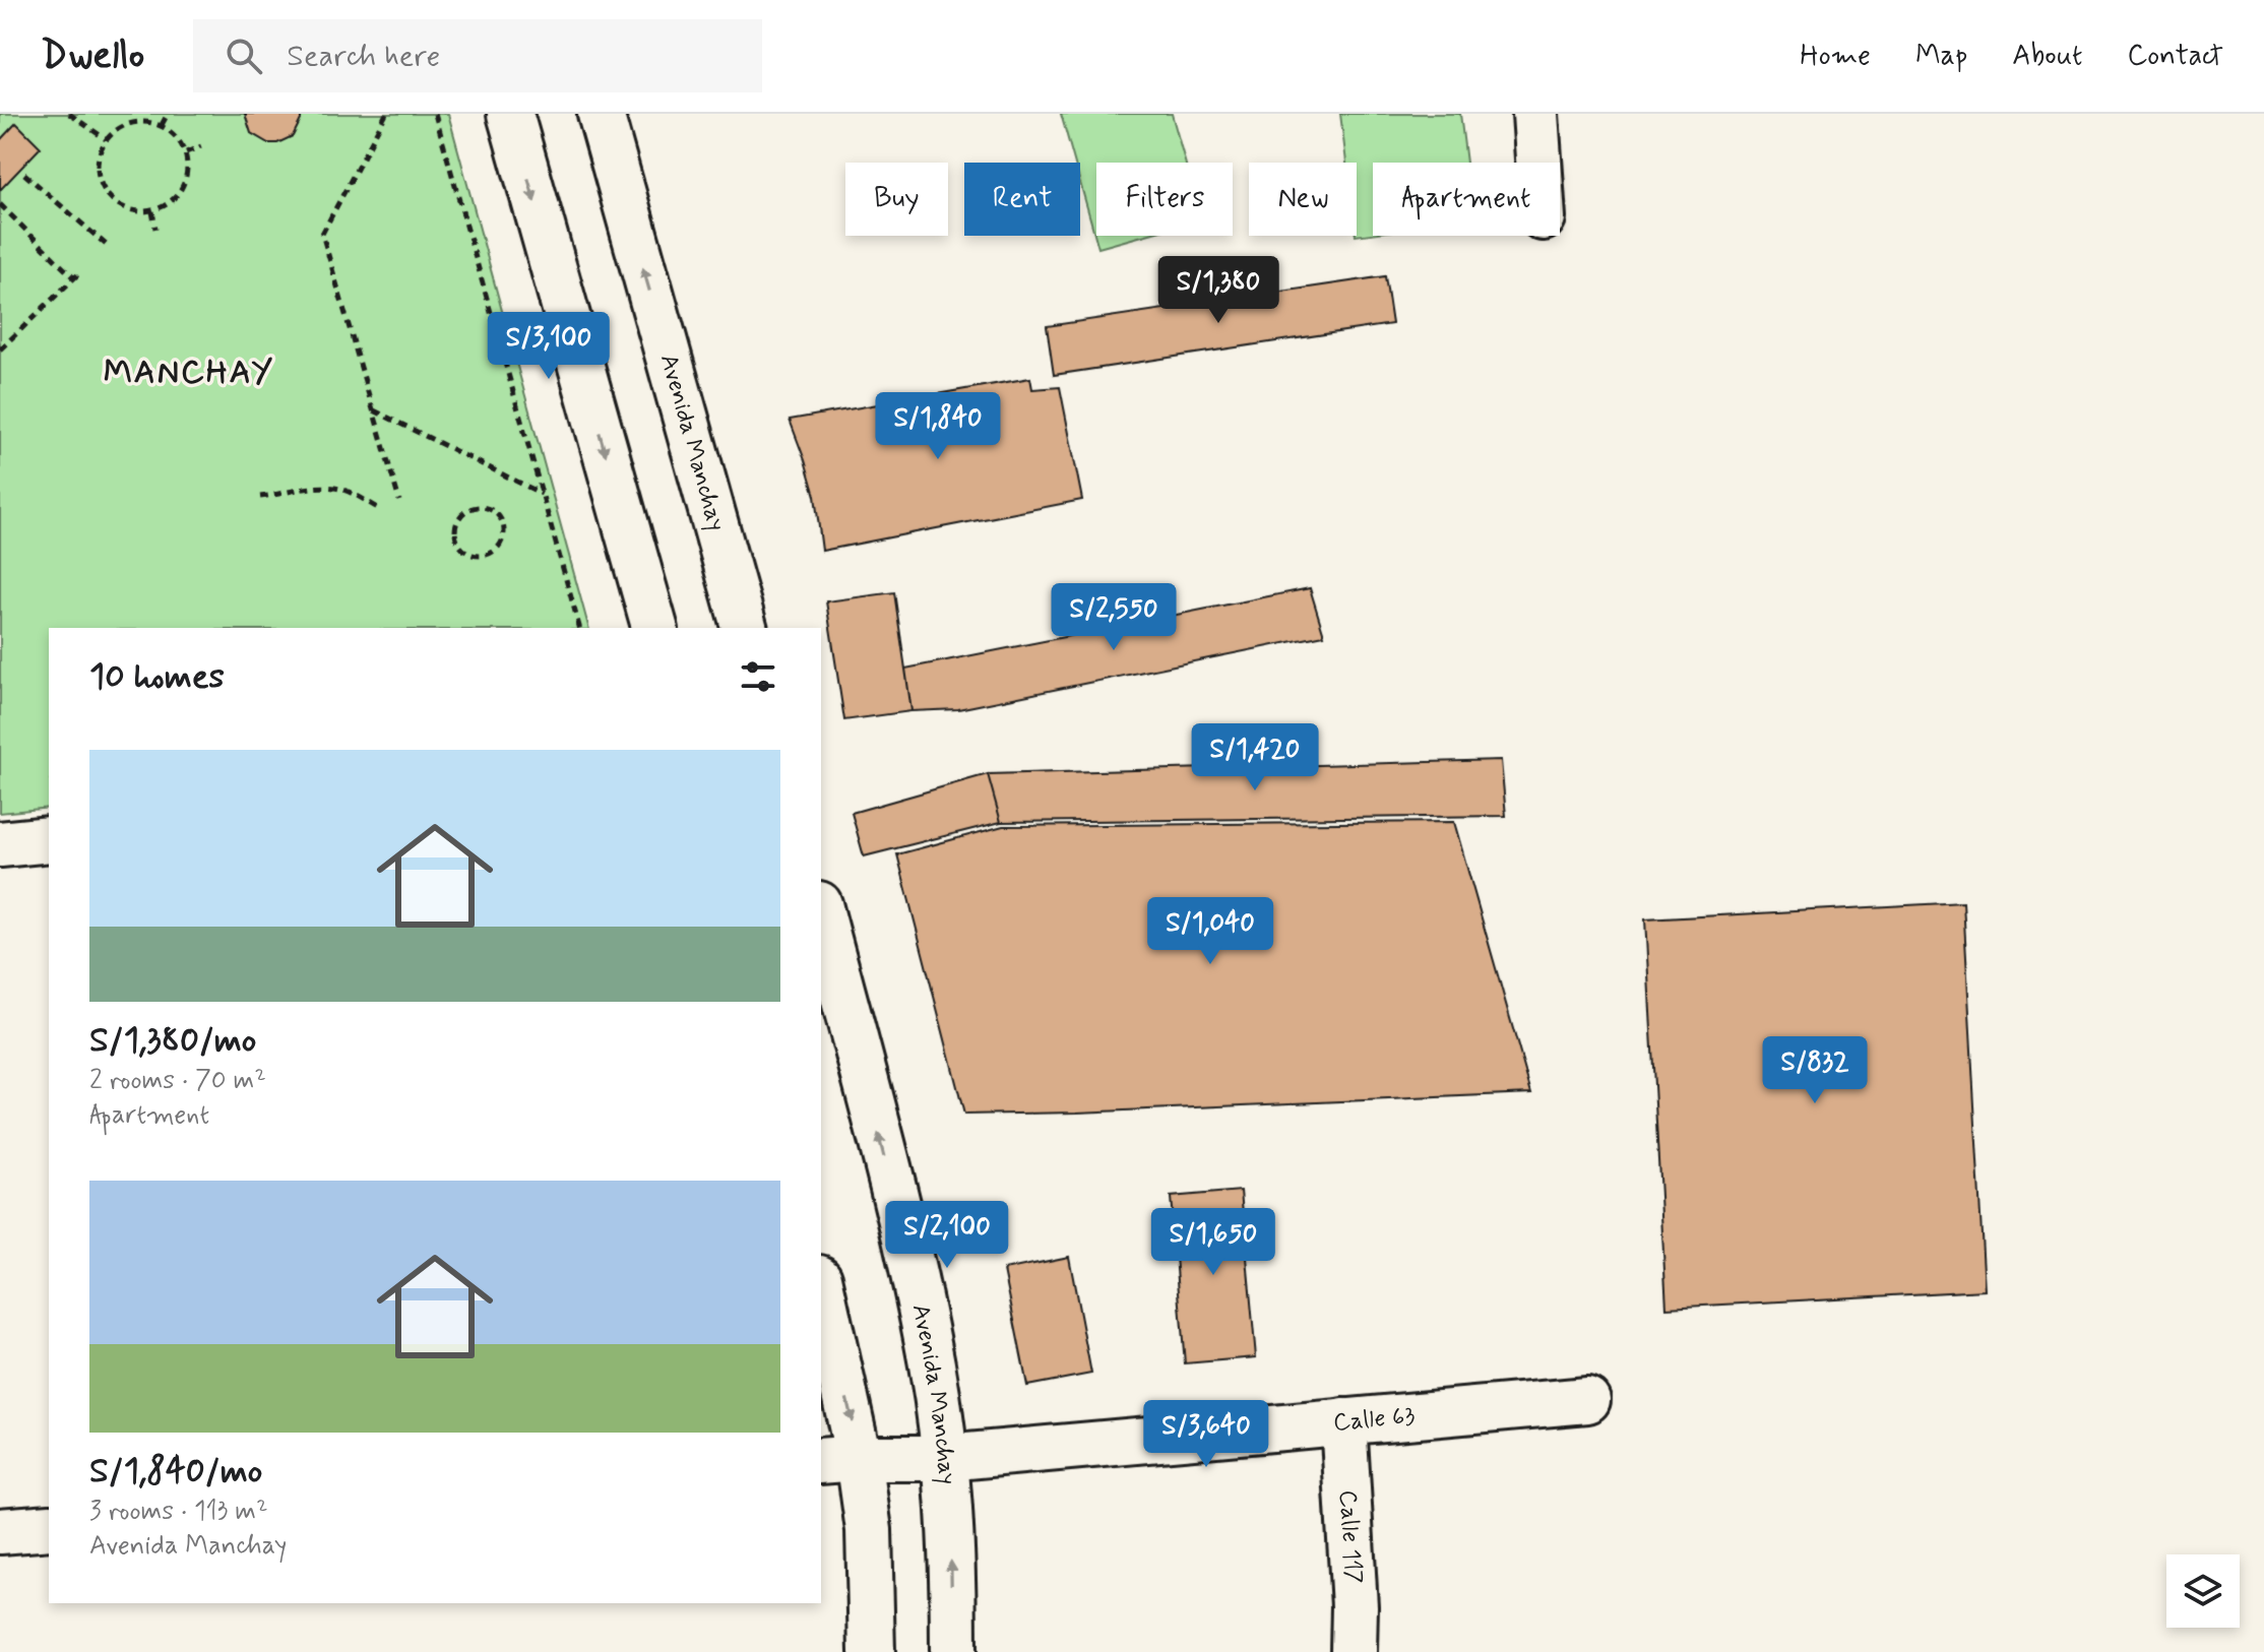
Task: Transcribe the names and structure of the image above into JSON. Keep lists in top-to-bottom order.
{
  "streets": {
    "street": ["Avenida Manchay", "Calle 63", "Calle 117"]
  },
  "crossings": [
    ["Avenida Manchay", "Calle 63"],
    ["Calle 63", "Calle 117"]
  ],
  "districts": ["MANCHAY"],
  "page": {
    "header": "Dwello",
    "search": "Search here",
    "nav": [
      "Home",
      "Map",
      "About",
      "Contact"
    ],
    "chip": [
      "Buy",
      "Rent",
      "Filters",
      "New",
      "Apartment"
    ],
    "price": [
      "S/1,380",
      "S/3,100",
      "S/1,840",
      "S/2,550",
      "S/1,420",
      "S/1,040",
      "S/832",
      "S/2,100",
      "S/1,650",
      "S/3,640"
    ],
    "heading": "10 homes",
    "list": [
      {
        "name": "S/1,380/mo",
        "note": "2 rooms · 70 m² · Apartment"
      },
      {
        "name": "S/1,840/mo",
        "note": "3 rooms · 113 m² · Avenida Manchay"
      }
    ]
  }
}
